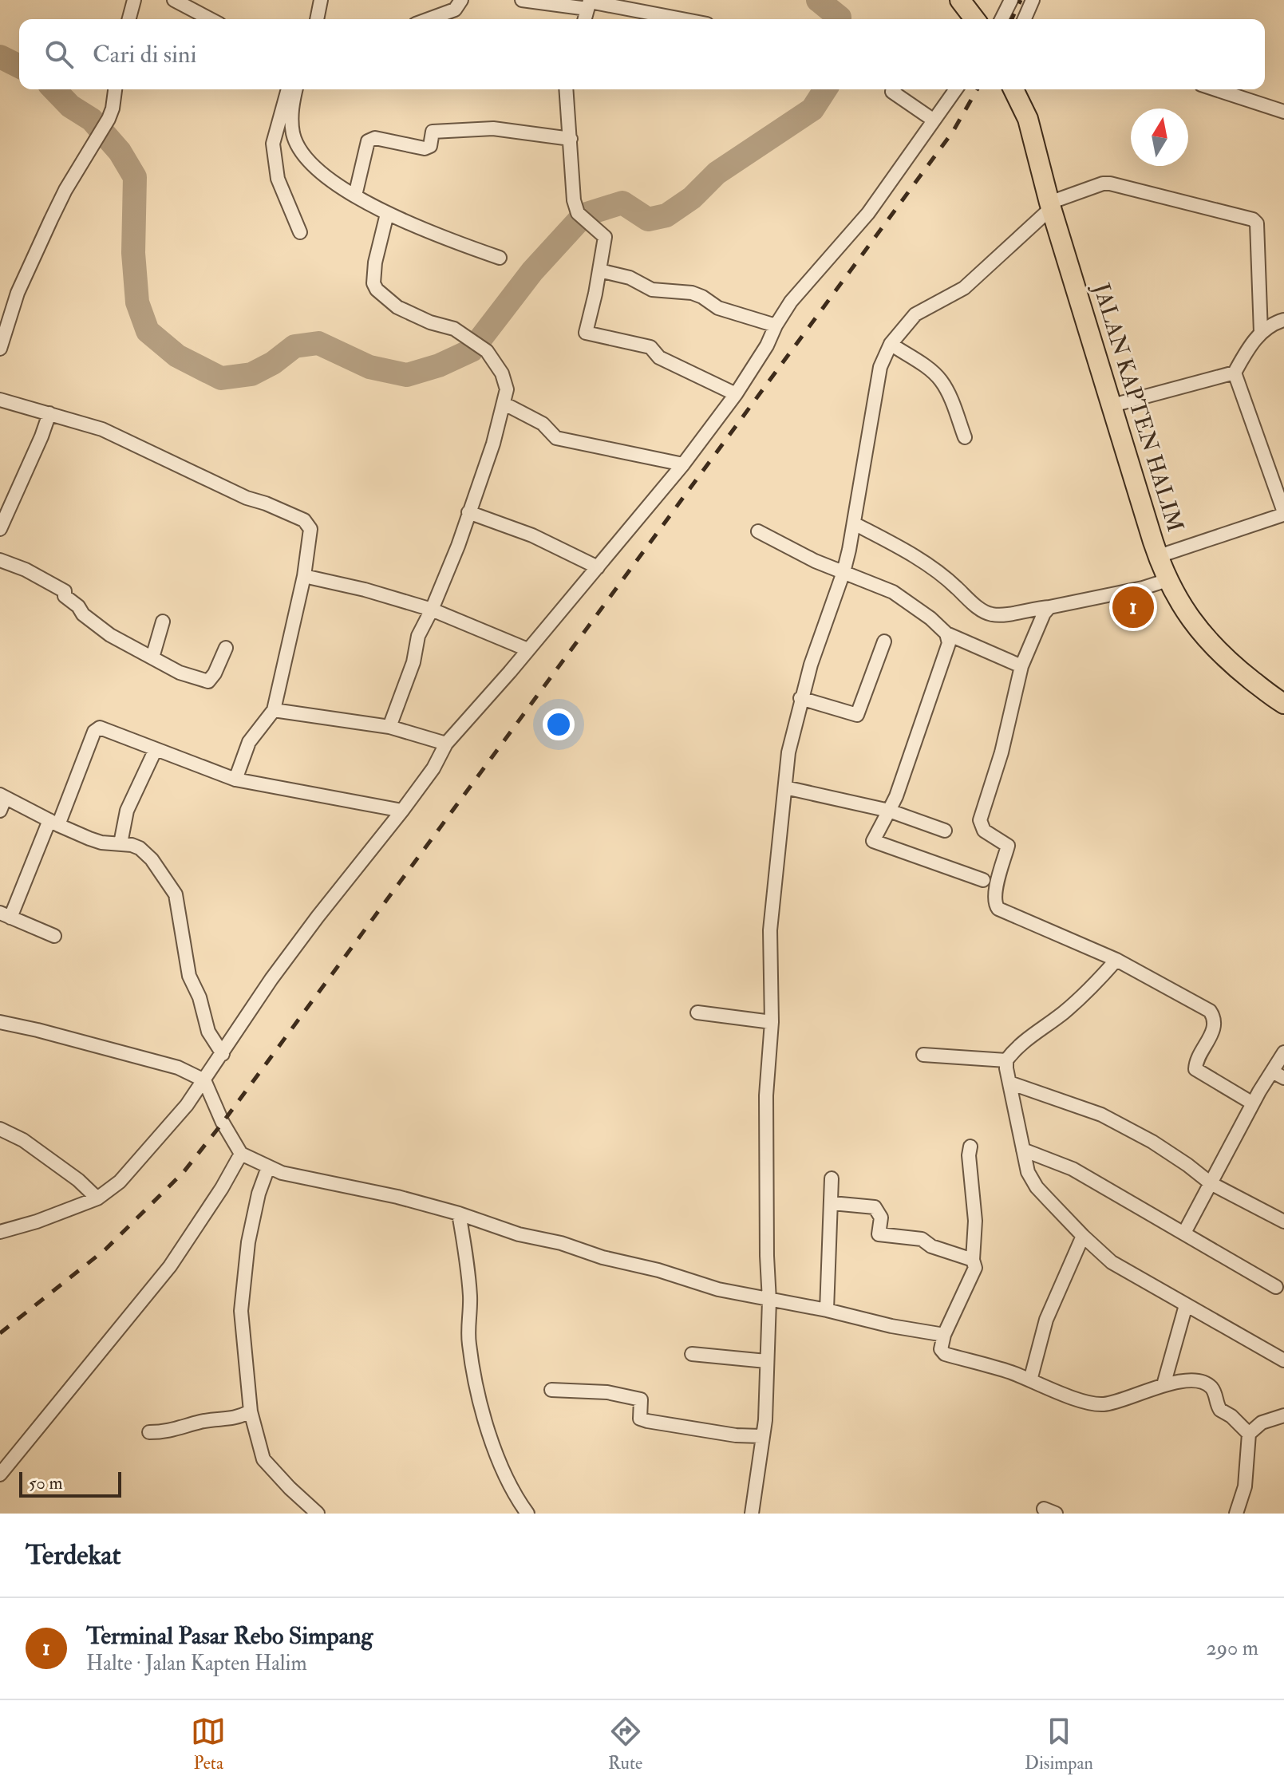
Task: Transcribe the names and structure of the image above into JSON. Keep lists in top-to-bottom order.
{
  "streets": {
    "main road": ["JALAN KAPTEN HALIM"]
  },
  "scale_bar": "50 m",
  "north": "top",
  "page": {
    "search": "Cari di sini",
    "pins": "1",
    "scale": "50 m",
    "heading": "Terdekat",
    "list": [
      {
        "mark": "1",
        "name": "Terminal Pasar Rebo Simpang",
        "note": "Halte · Jalan Kapten Halim",
        "value": "290 m"
      }
    ],
    "nav": ["Peta", "Rute", "Disimpan"]
  }
}
